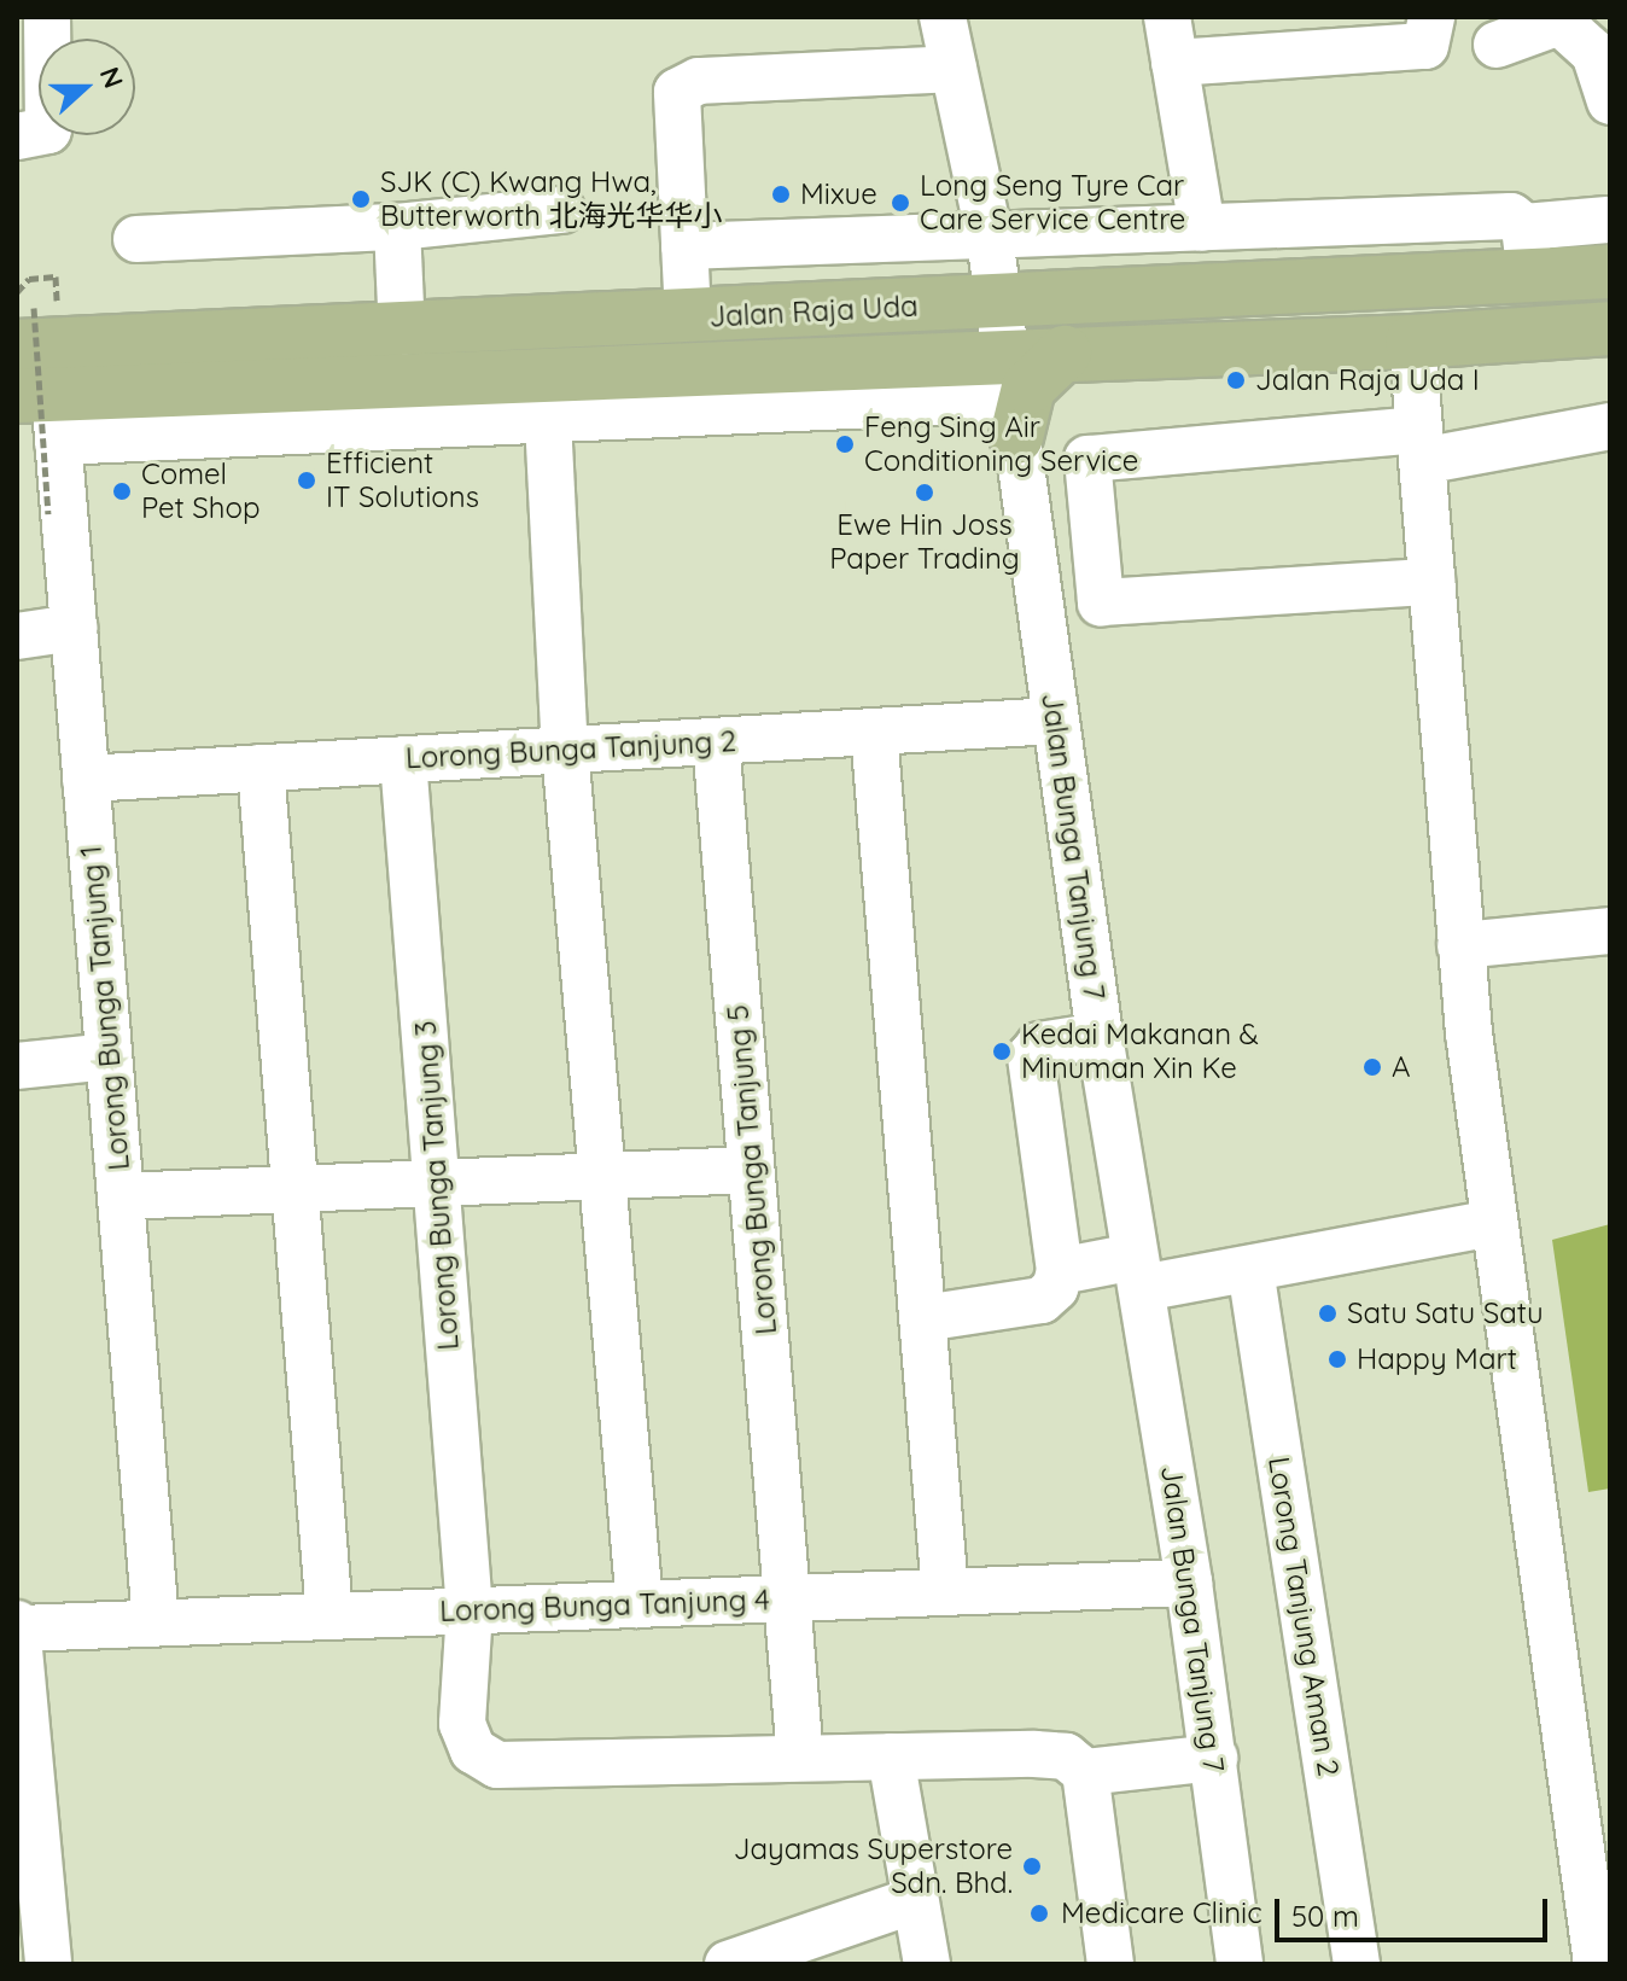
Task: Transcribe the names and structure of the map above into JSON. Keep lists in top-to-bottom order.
{
  "streets": {
    "main road": ["Jalan Raja Uda"],
    "street": [
      "Lorong Bunga Tanjung 2",
      "Jalan Bunga Tanjung 7",
      "Lorong Bunga Tanjung 1",
      "Lorong Bunga Tanjung 5",
      "Lorong Bunga Tanjung 3",
      "Lorong Bunga Tanjung 4",
      "Lorong Tanjung Aman 2"
    ]
  },
  "crossings": [
    ["Jalan Raja Uda", "Jalan Bunga Tanjung 7"],
    ["Jalan Raja Uda", "Lorong Bunga Tanjung 1"],
    ["Lorong Bunga Tanjung 2", "Jalan Bunga Tanjung 7"],
    ["Lorong Bunga Tanjung 2", "Lorong Bunga Tanjung 1"],
    ["Lorong Bunga Tanjung 2", "Lorong Bunga Tanjung 5"],
    ["Lorong Bunga Tanjung 2", "Lorong Bunga Tanjung 3"],
    ["Jalan Bunga Tanjung 7", "Lorong Bunga Tanjung 4"],
    ["Lorong Bunga Tanjung 1", "Lorong Bunga Tanjung 4"],
    ["Lorong Bunga Tanjung 5", "Lorong Bunga Tanjung 3"],
    ["Lorong Bunga Tanjung 5", "Lorong Bunga Tanjung 4"],
    ["Lorong Bunga Tanjung 3", "Lorong Bunga Tanjung 4"]
  ],
  "places": [
    "Mixue",
    "SJK (C) Kwang Hwa, Butterworth 北海光华华小",
    "Long Seng Tyre Car Care Service Centre",
    "Jalan Raja Uda I",
    "Feng Sing Air Conditioning Service",
    "Efficient IT Solutions",
    "Comel Pet Shop",
    "Ewe Hin Joss Paper Trading",
    "Kedai Makanan & Minuman Xin Ke",
    "A",
    "Satu Satu Satu",
    "Happy Mart",
    "Jayamas Superstore Sdn. Bhd.",
    "Medicare Clinic"
  ],
  "scale_bar": "50 m",
  "north": "right"
}
